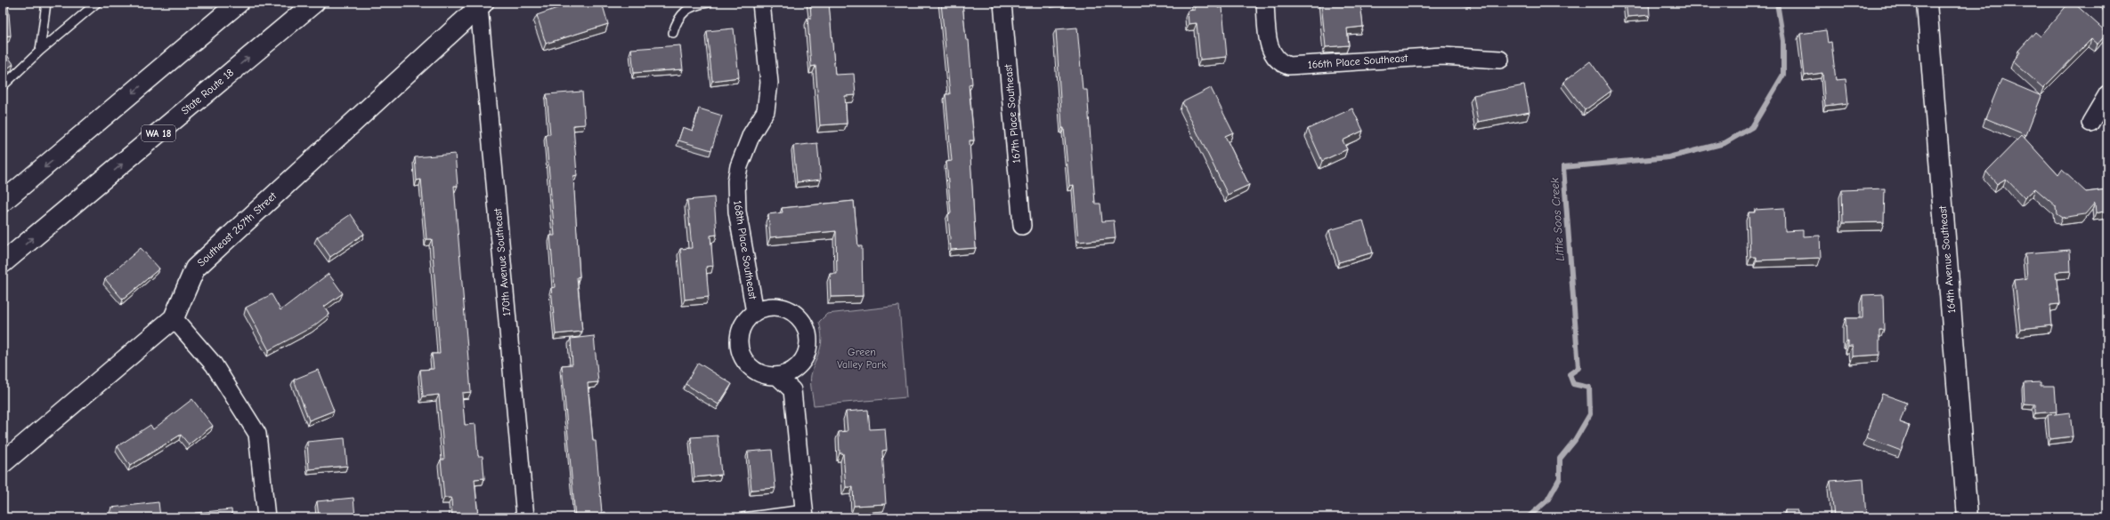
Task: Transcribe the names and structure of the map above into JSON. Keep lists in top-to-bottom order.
{
  "streets": {
    "main road": [
      "State Route 18",
      "WA 18",
      "Southeast 267th Street",
      "164th Avenue Southeast"
    ],
    "street": [
      "166th Place Southeast",
      "167th Place Southeast",
      "168th Place Southeast",
      "170th Avenue Southeast"
    ]
  },
  "crossings": [
    ["Southeast 267th Street", "170th Avenue Southeast"]
  ],
  "water": ["Little Soos Creek"],
  "parks": ["Green Valley Park"]
}
